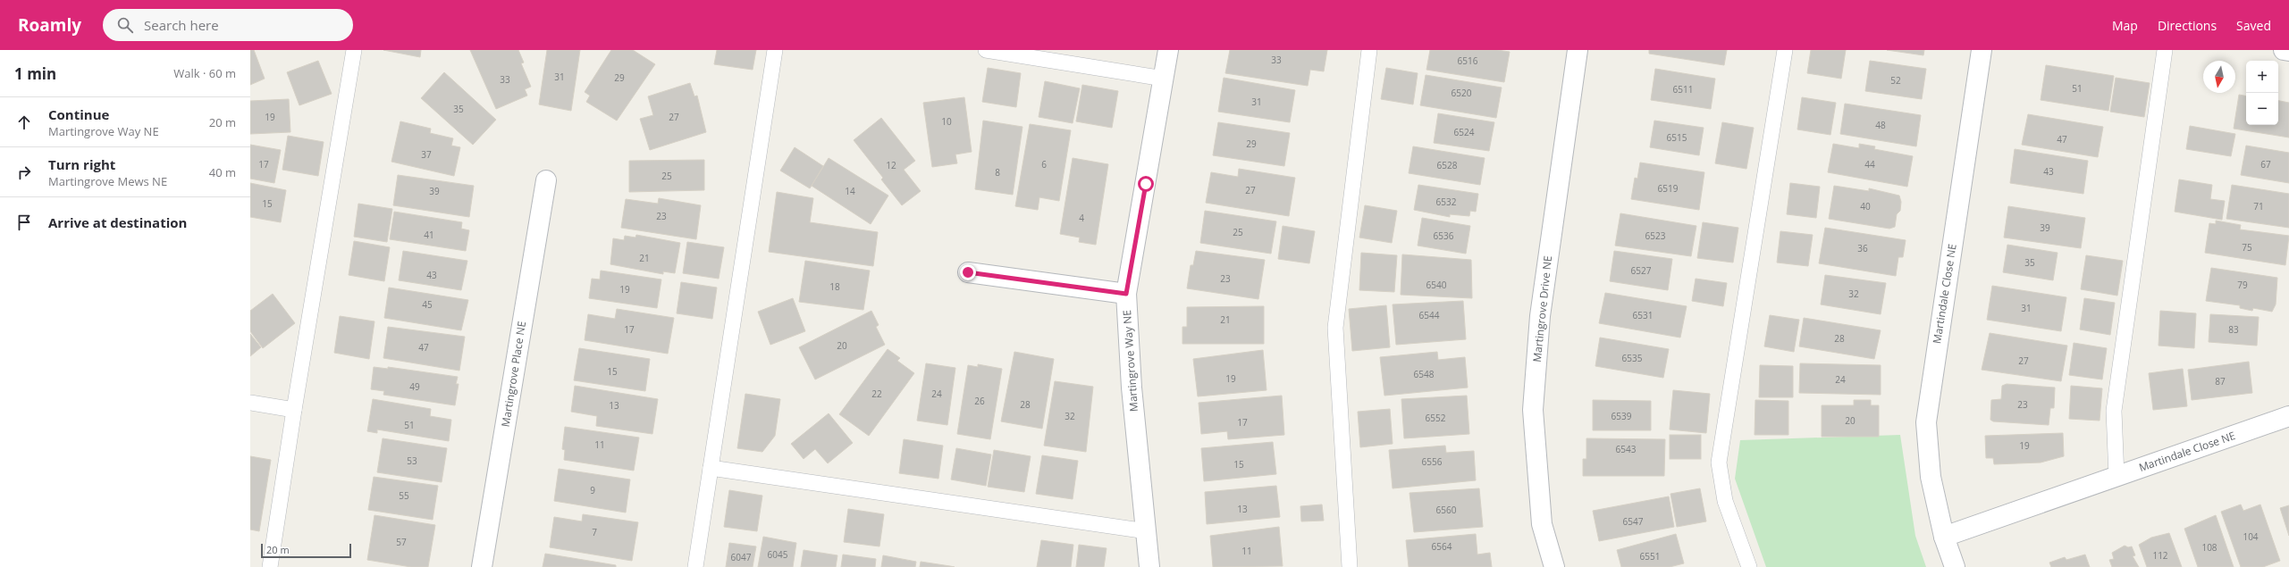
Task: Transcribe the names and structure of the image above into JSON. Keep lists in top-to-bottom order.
{
  "streets": {
    "street": [
      "Martindale Close NE",
      "Martingrove Drive NE",
      "Martingrove Way NE",
      "Martingrove Place NE"
    ]
  },
  "house_numbers": [
    "33",
    "6516",
    "31",
    "29",
    "33",
    "52",
    "51",
    "6511",
    "6520",
    "31",
    "35",
    "19",
    "27",
    "10",
    "48",
    "6524",
    "6515",
    "47",
    "29",
    "37",
    "17",
    "6",
    "44",
    "67",
    "12",
    "6528",
    "43",
    "8",
    "25",
    "6519",
    "27",
    "39",
    "14",
    "6532",
    "15",
    "40",
    "71",
    "23",
    "4",
    "39",
    "25",
    "41",
    "6536",
    "6523",
    "75",
    "36",
    "21",
    "35",
    "6527",
    "43",
    "23",
    "6540",
    "79",
    "18",
    "19",
    "32",
    "45",
    "31",
    "6544",
    "6531",
    "21",
    "17",
    "83",
    "28",
    "20",
    "47",
    "6535",
    "27",
    "15",
    "6548",
    "19",
    "24",
    "87",
    "49",
    "22",
    "24",
    "26",
    "28",
    "23",
    "13",
    "32",
    "6539",
    "6552",
    "20",
    "17",
    "51",
    "11",
    "19",
    "6543",
    "53",
    "6556",
    "15",
    "9",
    "55",
    "13",
    "6560",
    "6547",
    "7",
    "104",
    "57",
    "6564",
    "108",
    "11",
    "6045",
    "112",
    "6551",
    "6047"
  ],
  "scale_bar": "20 m",
  "north": "bottom",
  "page": {
    "header": "Roamly",
    "search": "Search here",
    "nav": ["Map", "Directions", "Saved"],
    "heading": ["1 min", "Walk · 60 m"],
    "map_buttons": ["+", "−"],
    "list": [
      ["Continue", "Martingrove Way NE", "20 m"],
      ["Turn right", "Martingrove Mews NE", "40 m"],
      "Arrive at destination"
    ],
    "scale": "20 m"
  }
}
